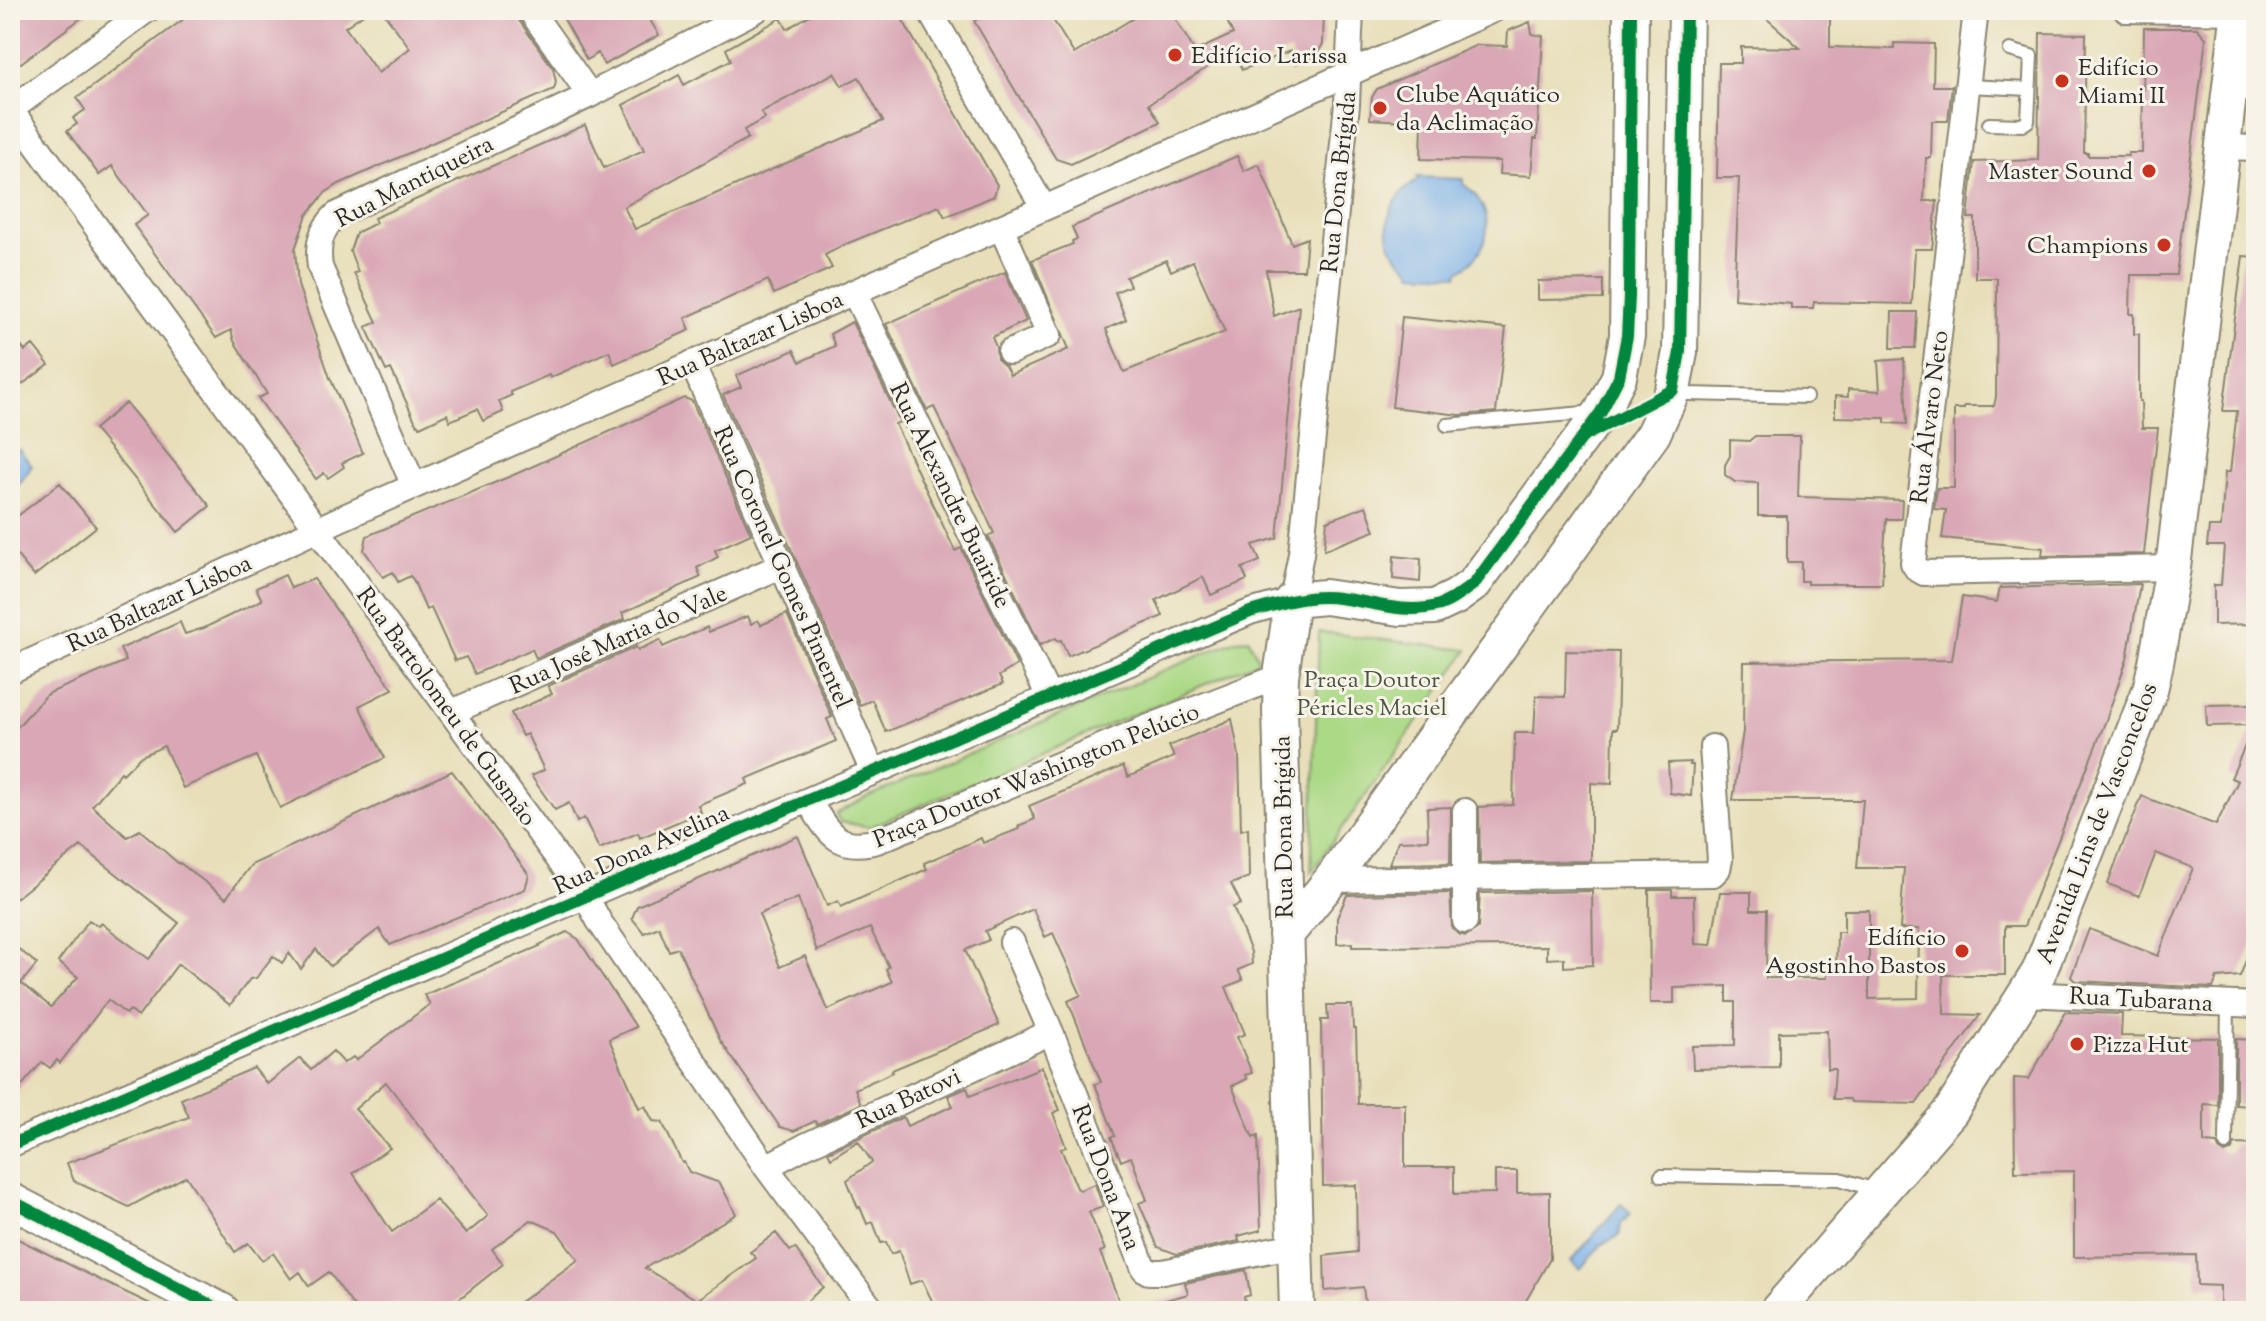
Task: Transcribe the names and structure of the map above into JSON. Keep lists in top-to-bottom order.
{
  "streets": {
    "street": [
      "Rua Mantiqueira",
      "Rua Dona Brígida",
      "Rua Baltazar Lisboa",
      "Rua Álvaro Neto",
      "Rua Alexandre Buairide",
      "Rua Coronel Gomes Pimentel",
      "Rua José Maria do Vale",
      "Rua Bartolomeu de Gusmão",
      "Praça Doutor Washington Pelúcio",
      "Avenida Lins de Vasconcelos",
      "Rua Dona Avelina",
      "Rua Tubarana",
      "Rua Batovi",
      "Rua Dona Ana"
    ]
  },
  "crossings": [
    ["Rua Mantiqueira", "Rua Baltazar Lisboa"],
    ["Rua Dona Brígida", "Rua Baltazar Lisboa"],
    ["Rua Dona Brígida", "Praça Doutor Washington Pelúcio"],
    ["Rua Dona Brígida", "Rua Dona Avelina"],
    ["Rua Dona Brígida", "Rua Dona Ana"],
    ["Rua Baltazar Lisboa", "Rua Alexandre Buairide"],
    ["Rua Baltazar Lisboa", "Rua Coronel Gomes Pimentel"],
    ["Rua Baltazar Lisboa", "Rua Bartolomeu de Gusmão"],
    ["Rua Álvaro Neto", "Avenida Lins de Vasconcelos"],
    ["Rua Alexandre Buairide", "Rua Dona Avelina"],
    ["Rua Coronel Gomes Pimentel", "Rua José Maria do Vale"],
    ["Rua Coronel Gomes Pimentel", "Rua Dona Avelina"],
    ["Rua José Maria do Vale", "Rua Bartolomeu de Gusmão"],
    ["Rua Bartolomeu de Gusmão", "Rua Dona Avelina"],
    ["Rua Bartolomeu de Gusmão", "Rua Batovi"],
    ["Praça Doutor Washington Pelúcio", "Rua Dona Avelina"],
    ["Avenida Lins de Vasconcelos", "Rua Tubarana"],
    ["Rua Batovi", "Rua Dona Ana"]
  ],
  "parks": ["Praça Doutor Péricles Maciel"],
  "places": [
    "Edifício Larissa",
    "Edifício Miami II",
    "Clube Aquático da Aclimação",
    "Master Sound",
    "Champions",
    "Edíficio Agostinho Bastos",
    "Pizza Hut"
  ]
}
